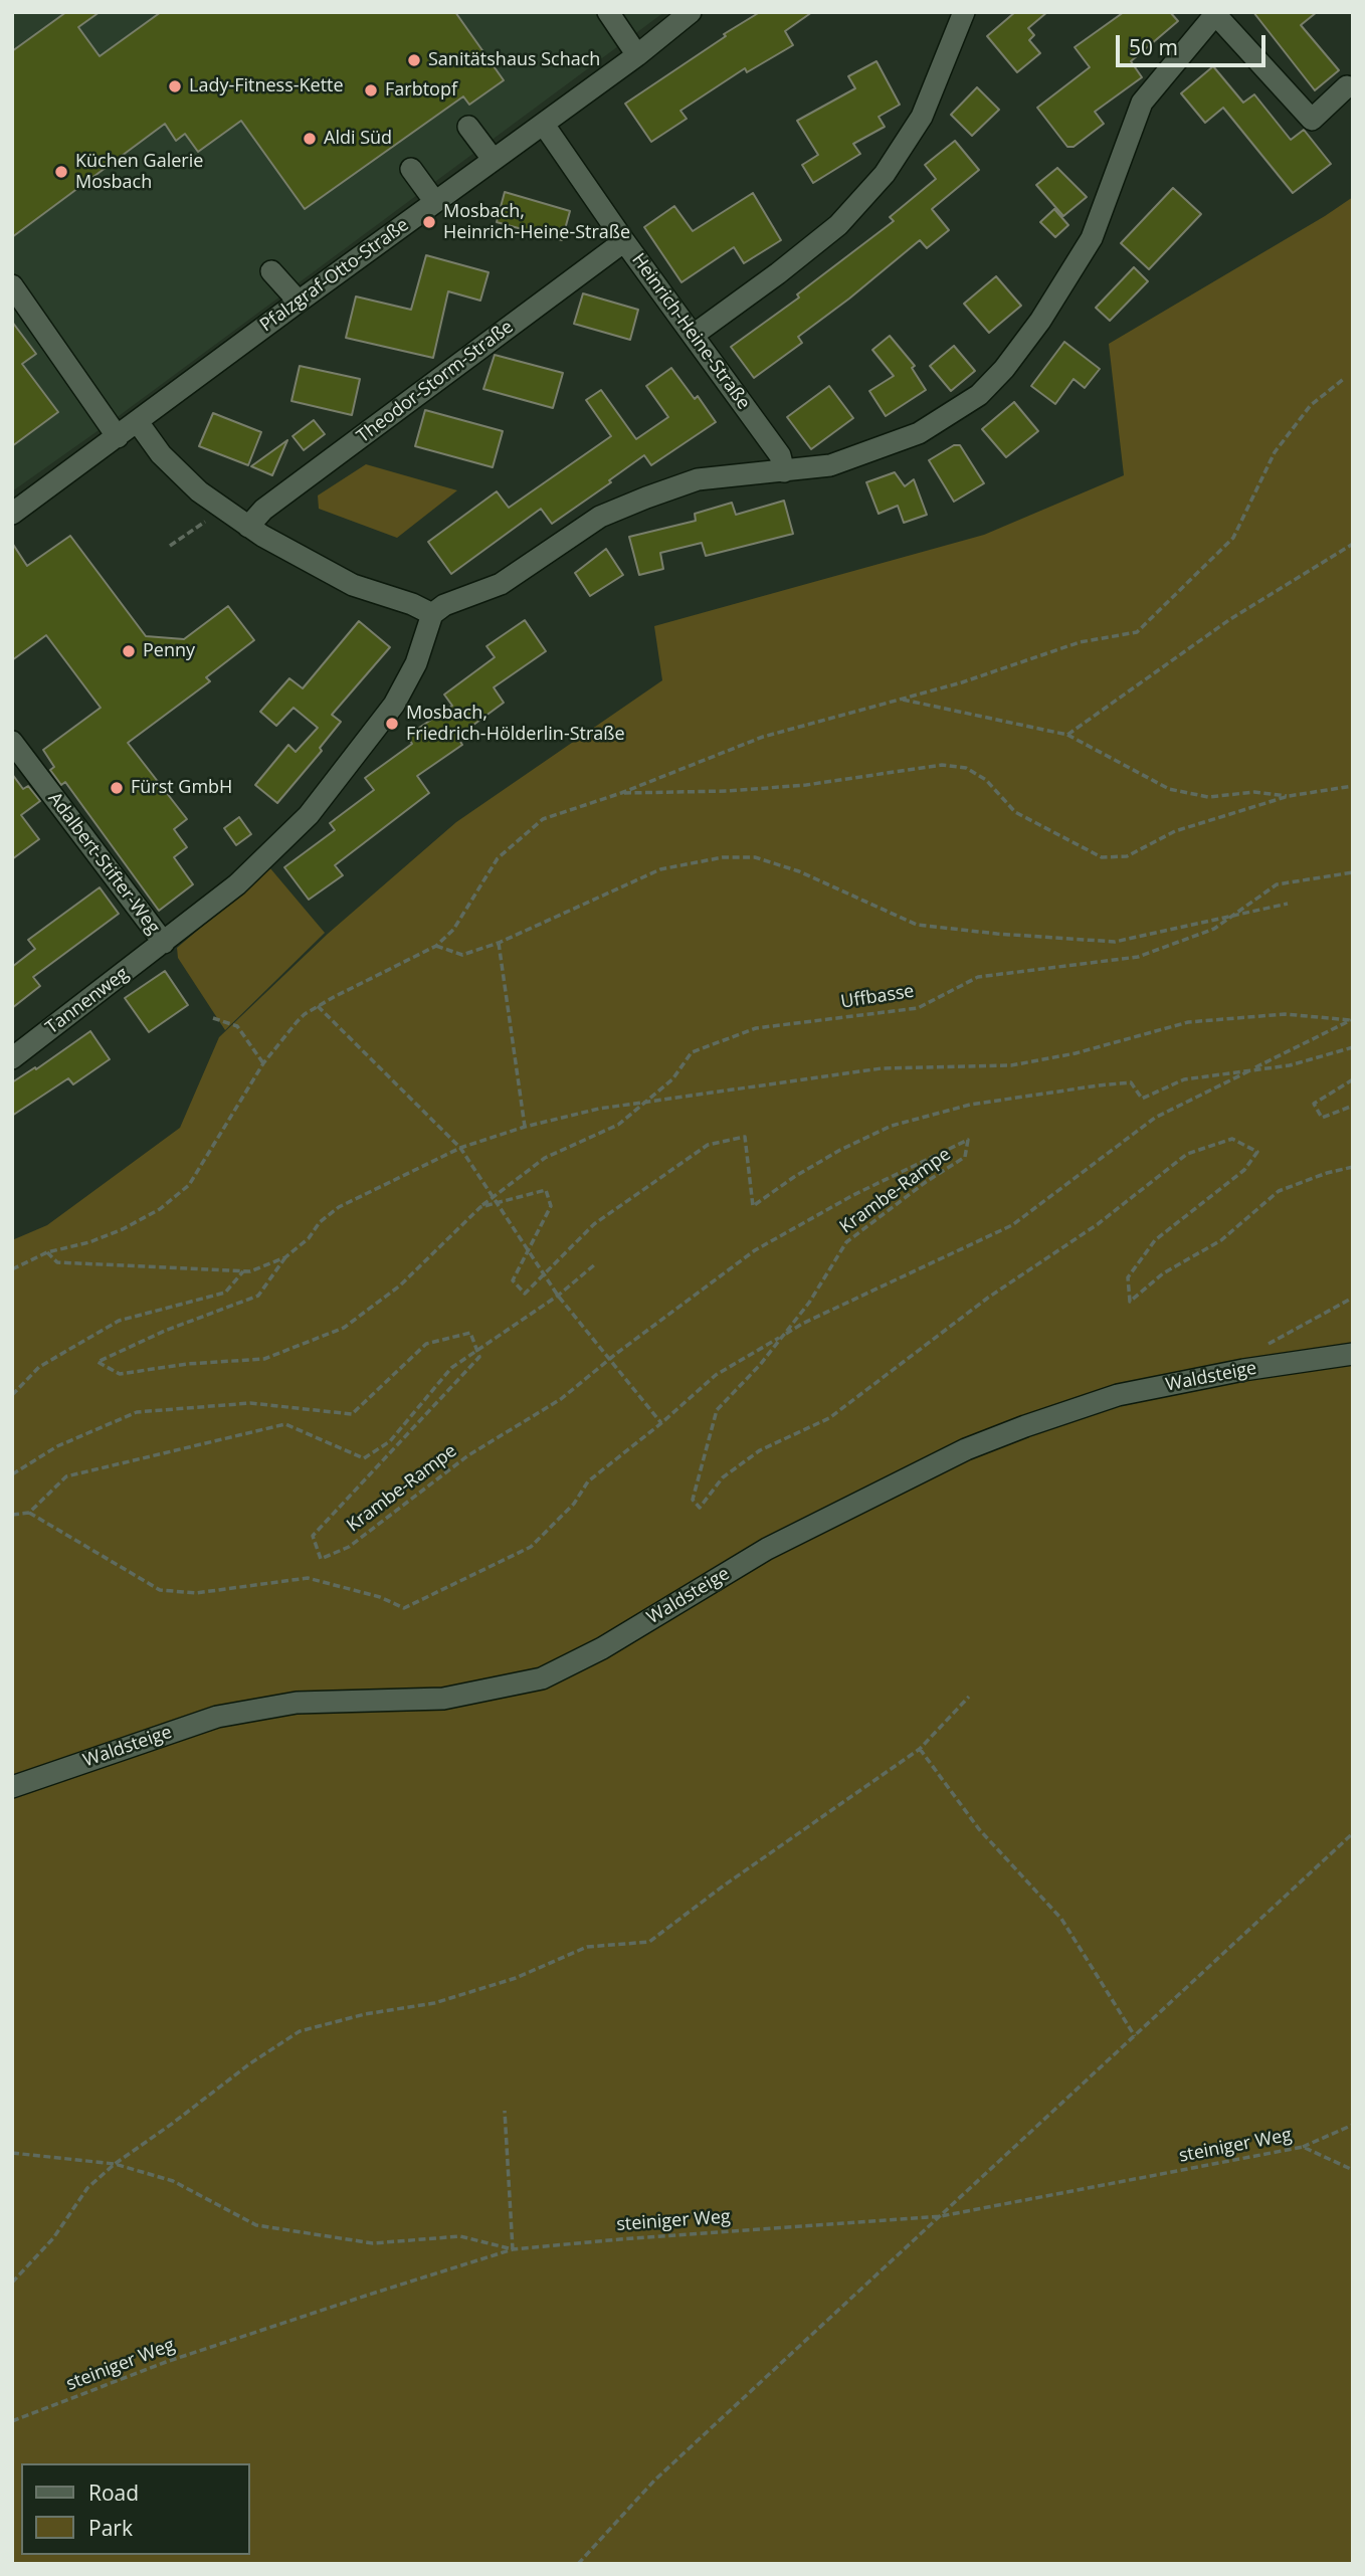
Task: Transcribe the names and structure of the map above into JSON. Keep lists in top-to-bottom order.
{
  "streets": {
    "street": [
      "Pfalzgraf-Otto-Straße",
      "Heinrich-Heine-Straße",
      "Theodor-Storm-Straße",
      "Adalbert-Stifter-Weg",
      "Tannenweg",
      "Waldsteige"
    ],
    "path": ["Uffbasse", "Krambe-Rampe", "steiniger Weg"]
  },
  "crossings": [
    ["Pfalzgraf-Otto-Straße", "Heinrich-Heine-Straße"],
    ["Heinrich-Heine-Straße", "Theodor-Storm-Straße"],
    ["Adalbert-Stifter-Weg", "Tannenweg"]
  ],
  "places": [
    "Sanitätshaus Schach",
    "Lady-Fitness-Kette",
    "Farbtopf",
    "Aldi Süd",
    "Küchen Galerie Mosbach",
    "Mosbach, Heinrich-Heine-Straße",
    "Penny",
    "Mosbach, Friedrich-Hölderlin-Straße",
    "Fürst GmbH"
  ],
  "legend": ["Road", "Park"],
  "scale_bar": "50 m"
}
